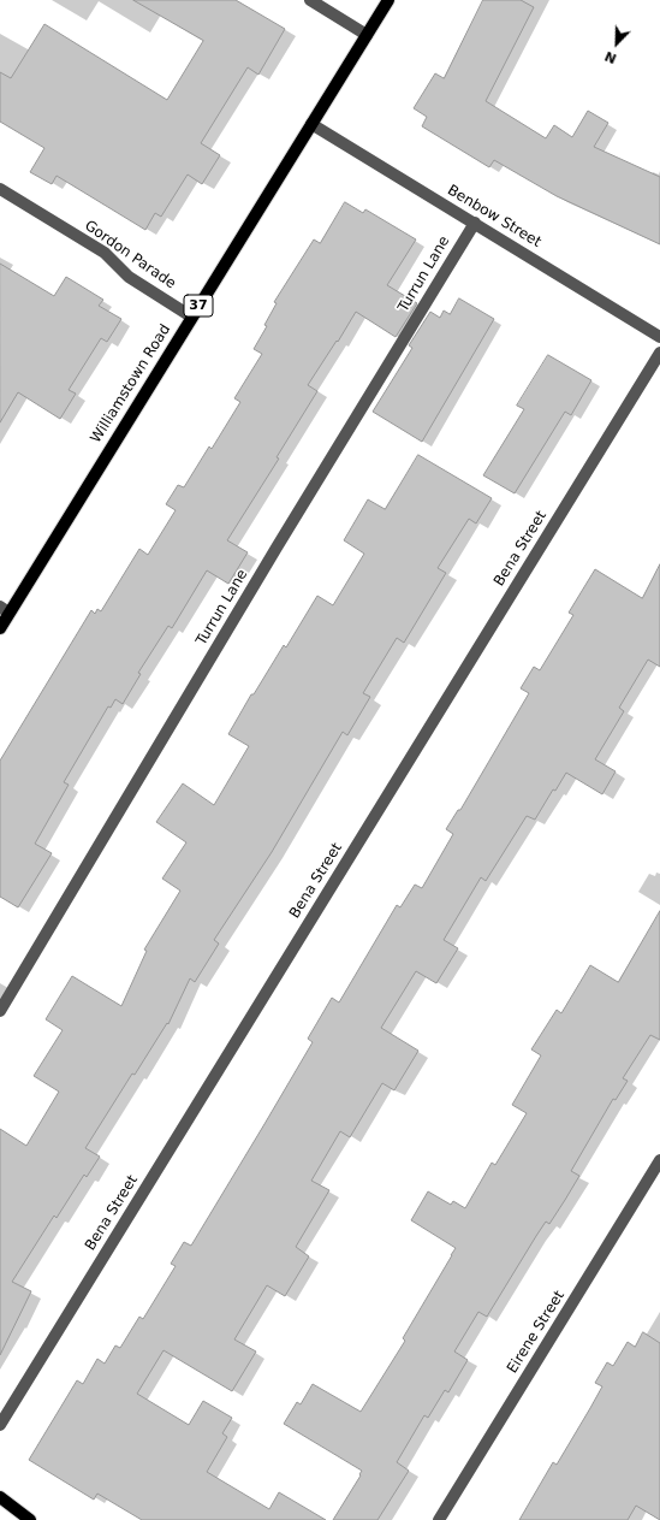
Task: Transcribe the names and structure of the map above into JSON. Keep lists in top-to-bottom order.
{
  "streets": {
    "main road": ["37", "Williamstown Road"],
    "street": [
      "Benbow Street",
      "Gordon Parade",
      "Turrun Lane",
      "Bena Street",
      "Eirene Street"
    ]
  },
  "crossings": [
    ["Benbow Street", "Turrun Lane"],
    ["Benbow Street", "Williamstown Road"],
    ["Gordon Parade", "Williamstown Road"]
  ],
  "north": "bottom left"
}
